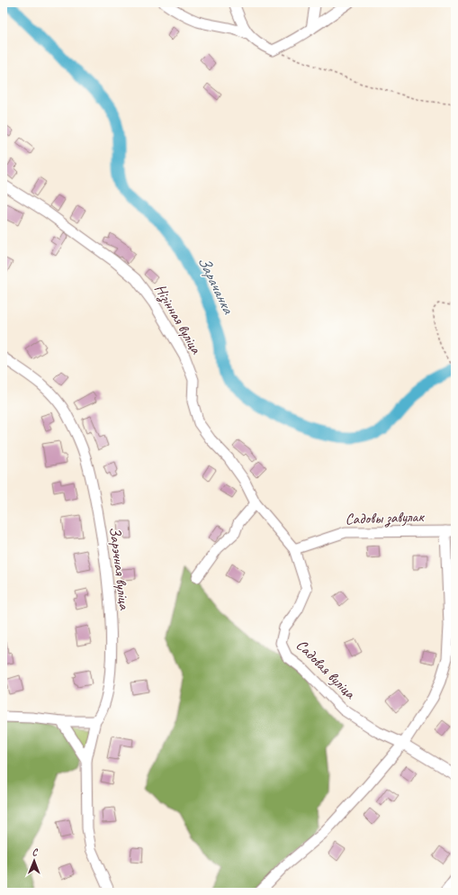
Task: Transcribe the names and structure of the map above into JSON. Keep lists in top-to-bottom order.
{
  "streets": {
    "street": [
      "Нізінная вуліца",
      "Садовы завулак",
      "Зарэчная вуліца",
      "Садовая вуліца"
    ]
  },
  "crossings": [
    ["Нізінная вуліца", "Садовы завулак"],
    ["Нізінная вуліца", "Садовая вуліца"],
    ["Садовы завулак", "Садовая вуліца"]
  ],
  "water": ["Зарачанка"],
  "north": "top"
}
